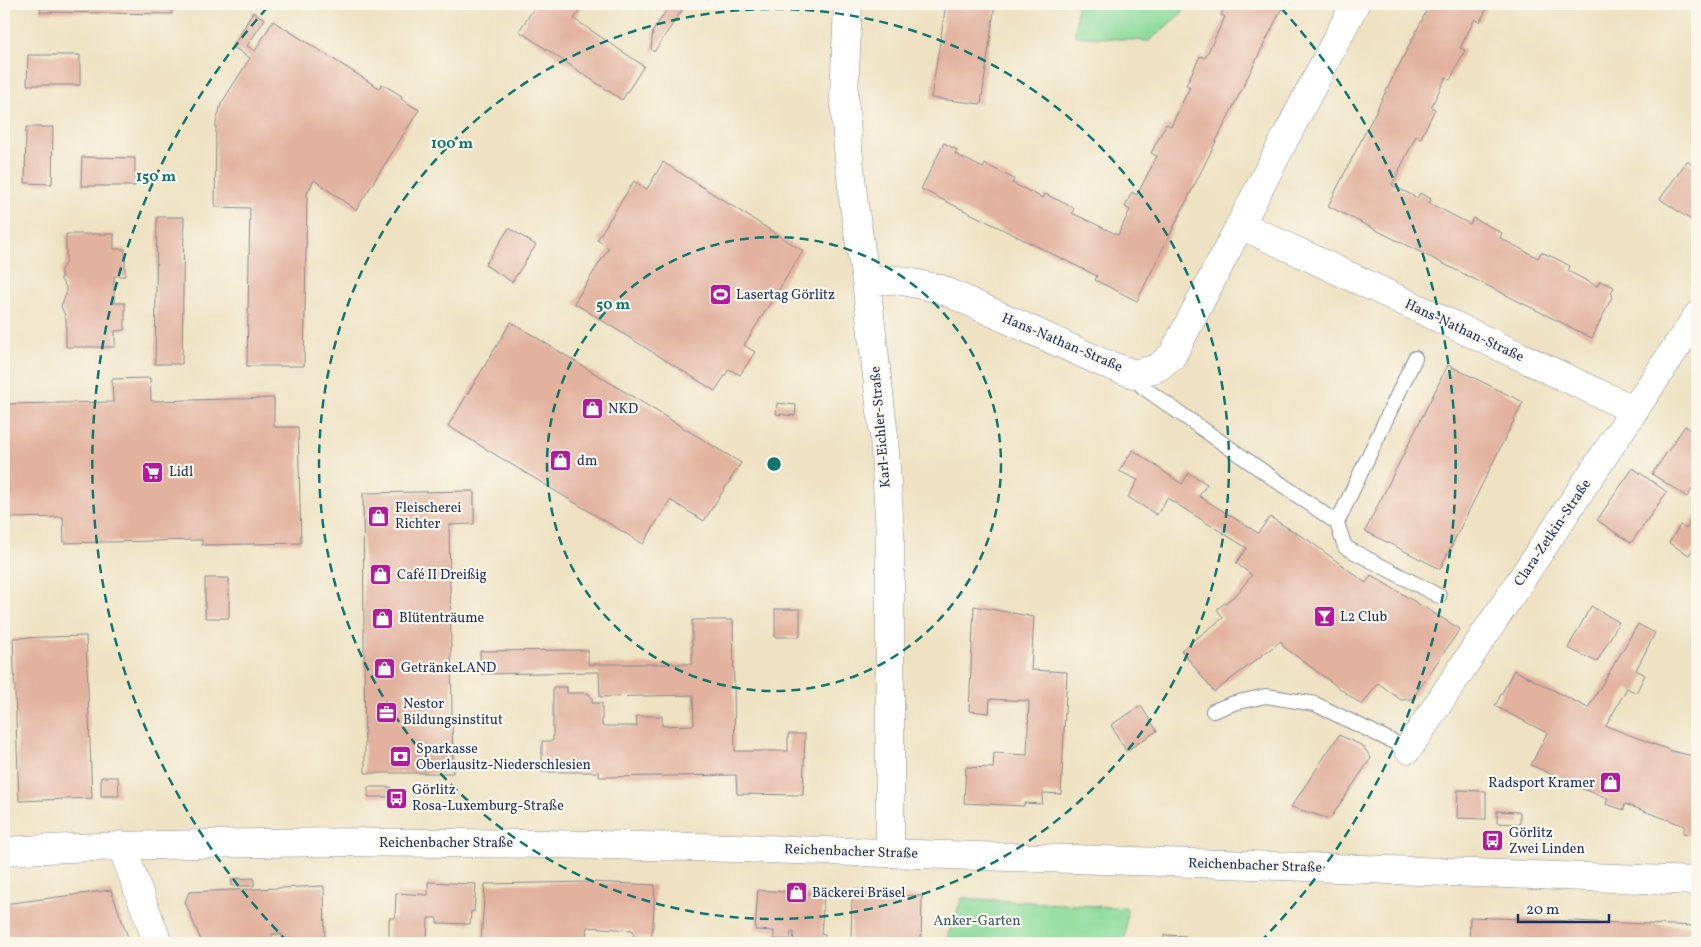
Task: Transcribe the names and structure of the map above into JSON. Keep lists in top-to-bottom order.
{
  "streets": {
    "street": [
      "Hans-Nathan-Straße",
      "Karl-Eichler-Straße",
      "Clara-Zetkin-Straße",
      "Reichenbacher Straße"
    ]
  },
  "crossings": [
    ["Hans-Nathan-Straße", "Karl-Eichler-Straße"],
    ["Hans-Nathan-Straße", "Clara-Zetkin-Straße"],
    ["Karl-Eichler-Straße", "Reichenbacher Straße"]
  ],
  "parks": ["Anker-Garten"],
  "places": {
    "sports": ["Lasertag Görlitz"],
    "shop": [
      "NKD",
      "dm",
      "Fleischerei Richter",
      "Café II Dreißig",
      "Blütenträume",
      "GetränkeLAND",
      "Radsport Kramer",
      "Bäckerei Bräsel"
    ],
    "supermarket": ["Lidl"],
    "bar": ["L2 Club"],
    "office": ["Nestor Bildungsinstitut"],
    "bank": ["Sparkasse Oberlausitz-Niederschlesien"],
    "bus stop": ["Görlitz Rosa-Luxemburg-Straße", "Görlitz Zwei Linden"]
  },
  "scale_bar": "20 m",
  "rings": ["100 m", "150 m", "50 m"]
}
